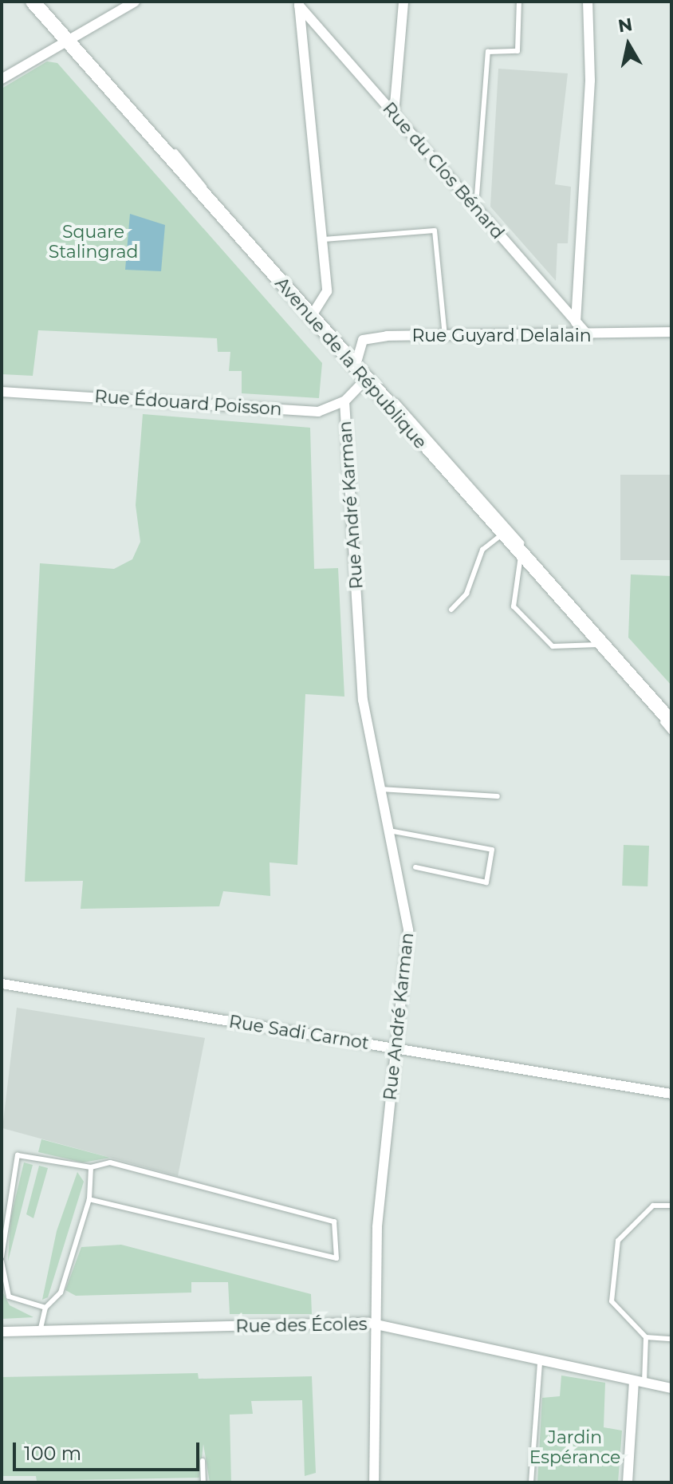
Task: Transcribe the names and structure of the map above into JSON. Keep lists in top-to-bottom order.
{
  "streets": {
    "main road": ["Avenue de la République"],
    "street": [
      "Rue du Clos Bénard",
      "Rue Guyard Delalain",
      "Rue Édouard Poisson",
      "Rue André Karman",
      "Rue Sadi Carnot",
      "Rue des Écoles"
    ]
  },
  "crossings": [
    ["Rue du Clos Bénard", "Rue Guyard Delalain"],
    ["Rue Guyard Delalain", "Avenue de la République"],
    ["Avenue de la République", "Rue Édouard Poisson"],
    ["Rue Édouard Poisson", "Rue André Karman"],
    ["Rue André Karman", "Rue Sadi Carnot"],
    ["Rue André Karman", "Rue des Écoles"]
  ],
  "parks": ["Square Stalingrad", "Jardin Espérance"],
  "scale_bar": "100 m",
  "north": "top"
}
